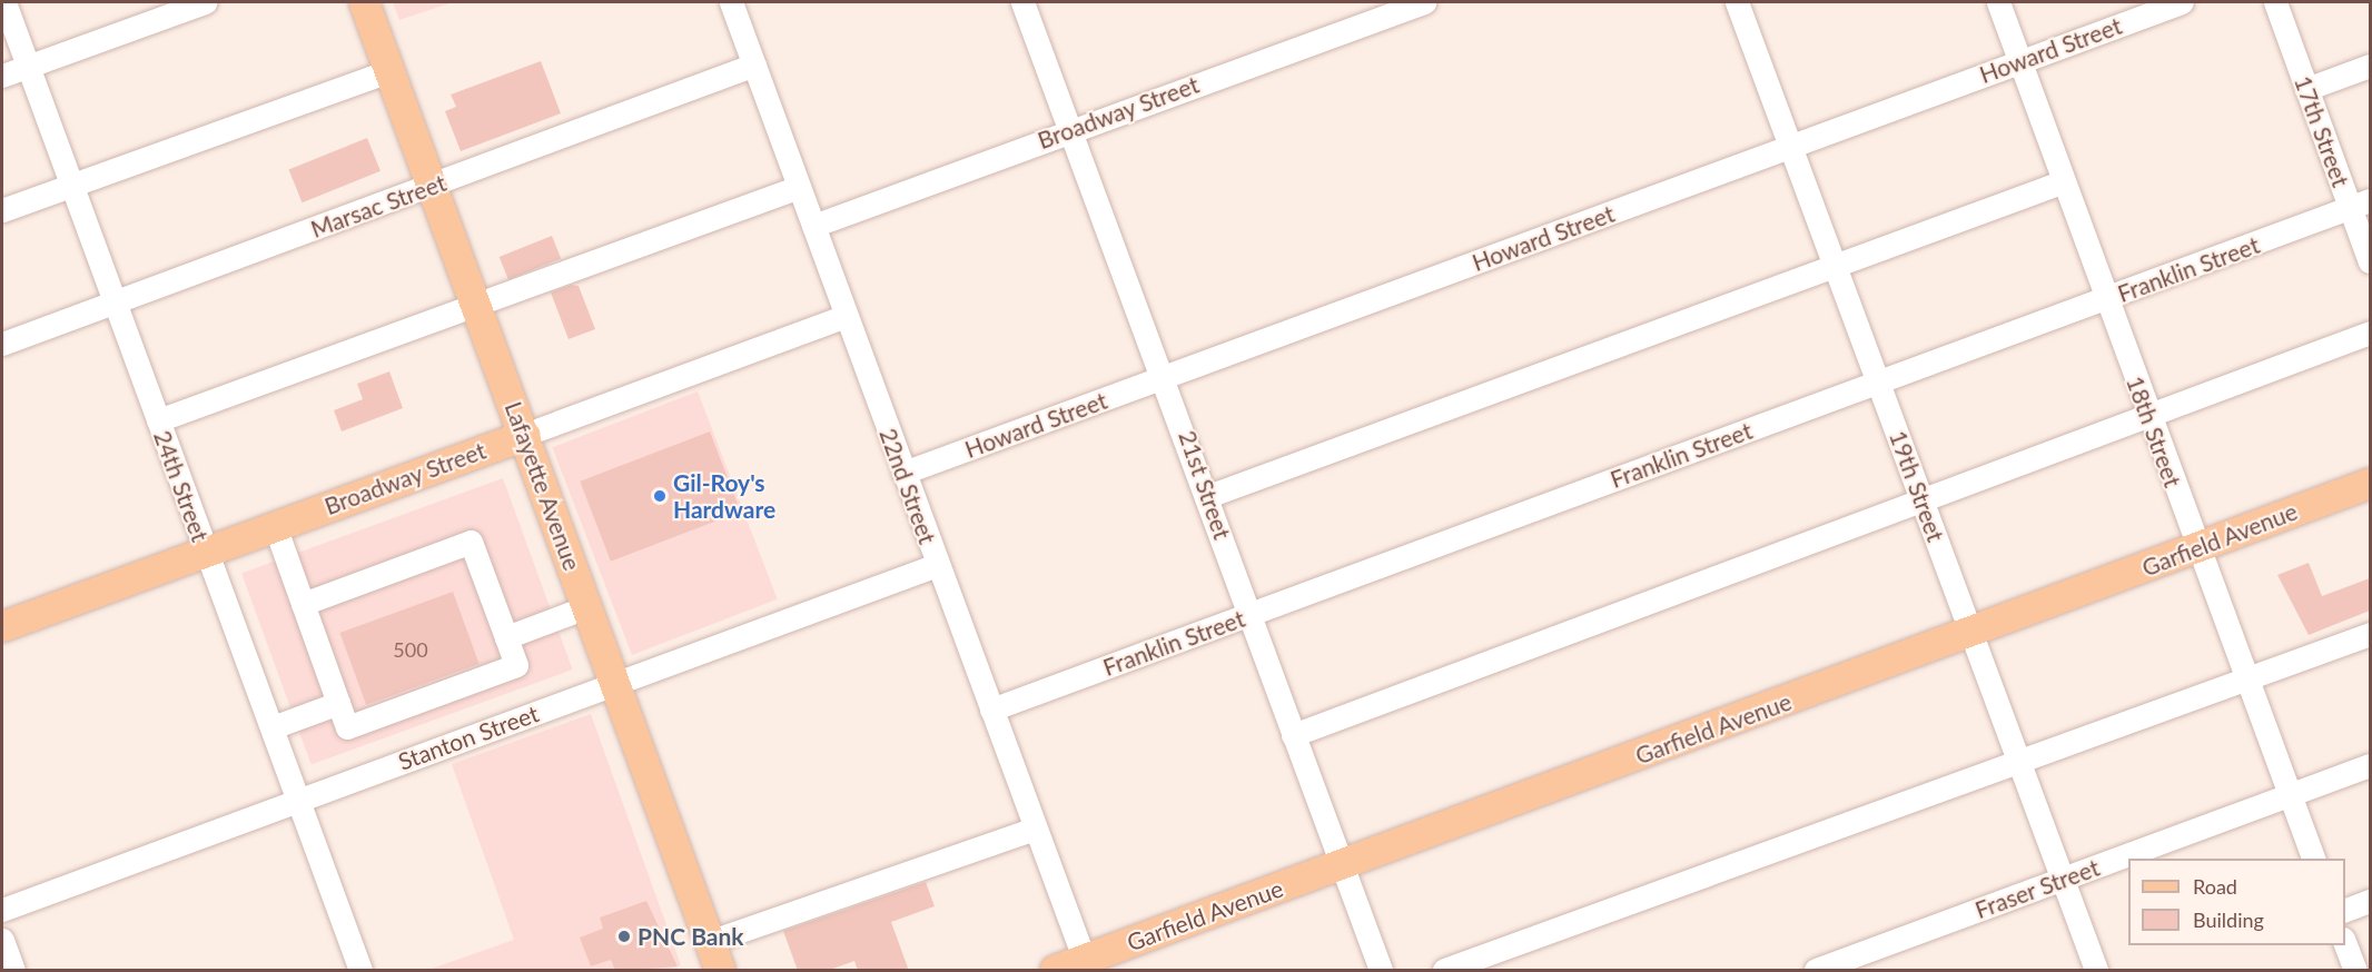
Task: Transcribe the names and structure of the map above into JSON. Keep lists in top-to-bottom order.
{
  "streets": {
    "main road": ["Broadway Street", "Lafayette Avenue", "Garfield Avenue"],
    "street": [
      "Howard Street",
      "17th Street",
      "Marsac Street",
      "Franklin Street",
      "18th Street",
      "21st Street",
      "24th Street",
      "22nd Street",
      "19th Street",
      "Stanton Street",
      "Fraser Street"
    ]
  },
  "crossings": [
    ["Howard Street", "18th Street"],
    ["Howard Street", "21st Street"],
    ["Howard Street", "22nd Street"],
    ["Howard Street", "19th Street"],
    ["Broadway Street", "21st Street"],
    ["Broadway Street", "24th Street"],
    ["Broadway Street", "Lafayette Avenue"],
    ["Broadway Street", "22nd Street"],
    ["17th Street", "Franklin Street"],
    ["Marsac Street", "24th Street"],
    ["Marsac Street", "Lafayette Avenue"],
    ["Marsac Street", "22nd Street"],
    ["Franklin Street", "18th Street"],
    ["Franklin Street", "21st Street"],
    ["Franklin Street", "22nd Street"],
    ["Franklin Street", "19th Street"],
    ["18th Street", "Garfield Avenue"],
    ["18th Street", "Fraser Street"],
    ["21st Street", "Garfield Avenue"],
    ["24th Street", "Stanton Street"],
    ["Lafayette Avenue", "Stanton Street"],
    ["22nd Street", "Garfield Avenue"],
    ["22nd Street", "Stanton Street"],
    ["19th Street", "Garfield Avenue"],
    ["19th Street", "Fraser Street"]
  ],
  "places": ["Gil-Roy's Hardware", "PNC Bank"],
  "house_numbers": ["500"],
  "legend": ["Road", "Building"]
}
